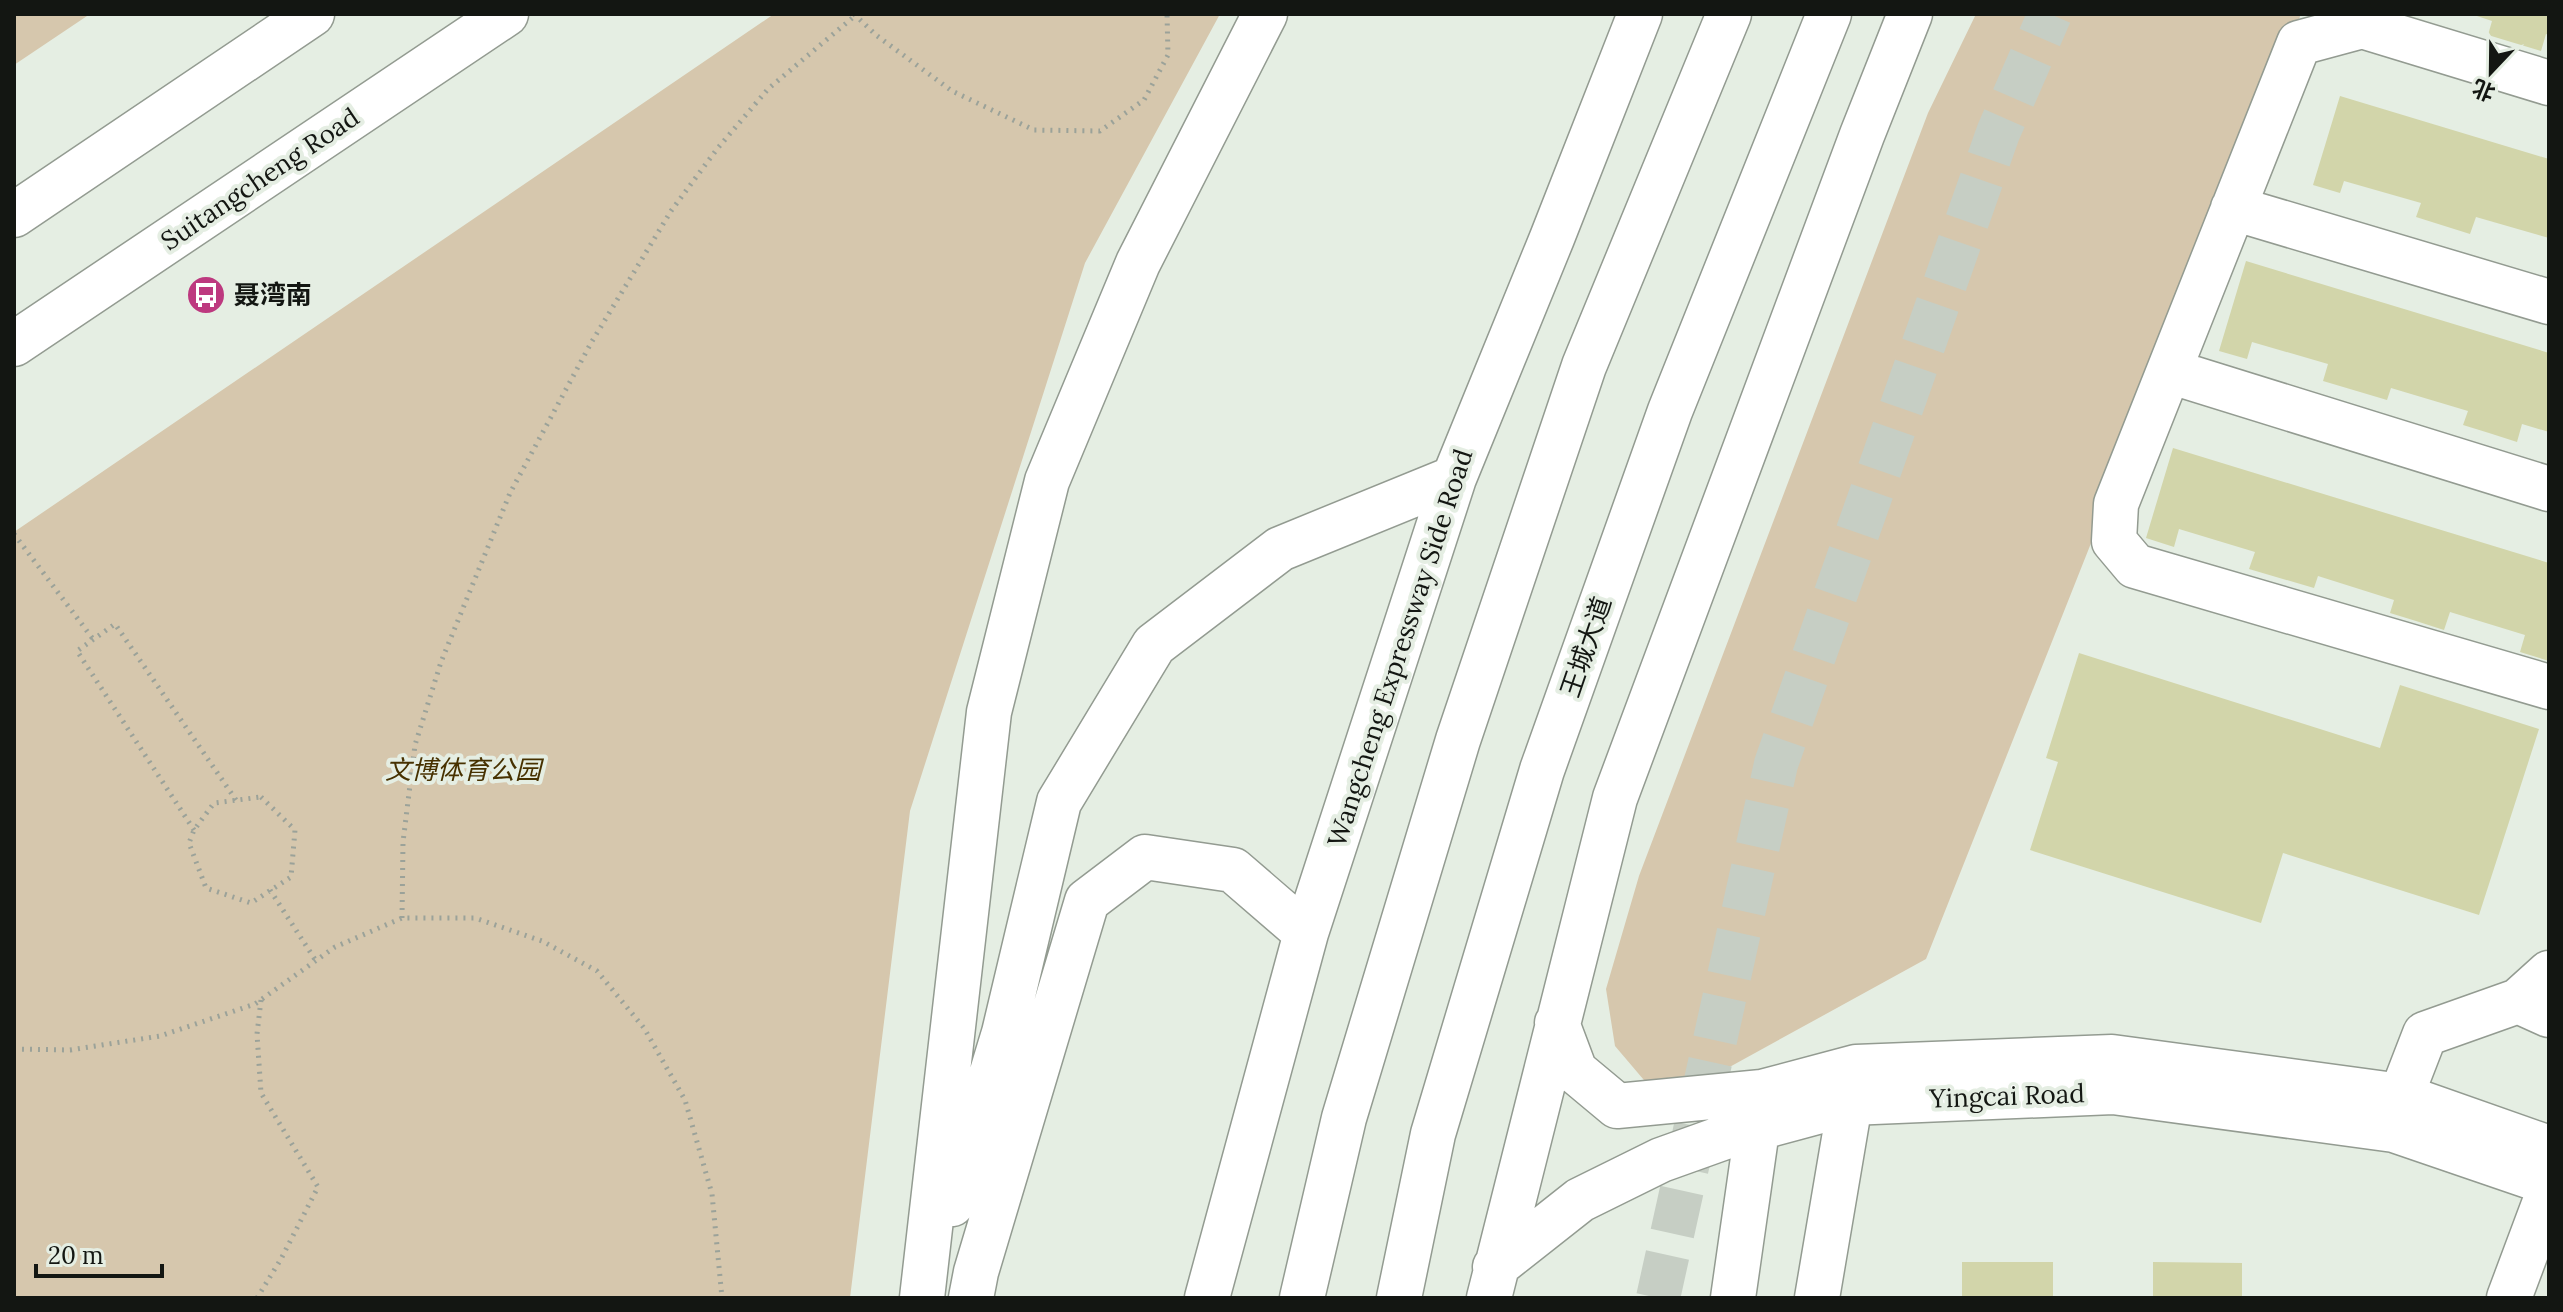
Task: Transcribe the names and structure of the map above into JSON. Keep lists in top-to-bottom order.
{
  "streets": {
    "main road": [
      "Suitangcheng Road",
      "王城大道",
      "Wangcheng Expressway Side Road",
      "Yingcai Road"
    ]
  },
  "parks": ["文博体育公园"],
  "places": {
    "bus stop": ["聂湾南"]
  },
  "scale_bar": "20 m",
  "north": "bottom"
}
